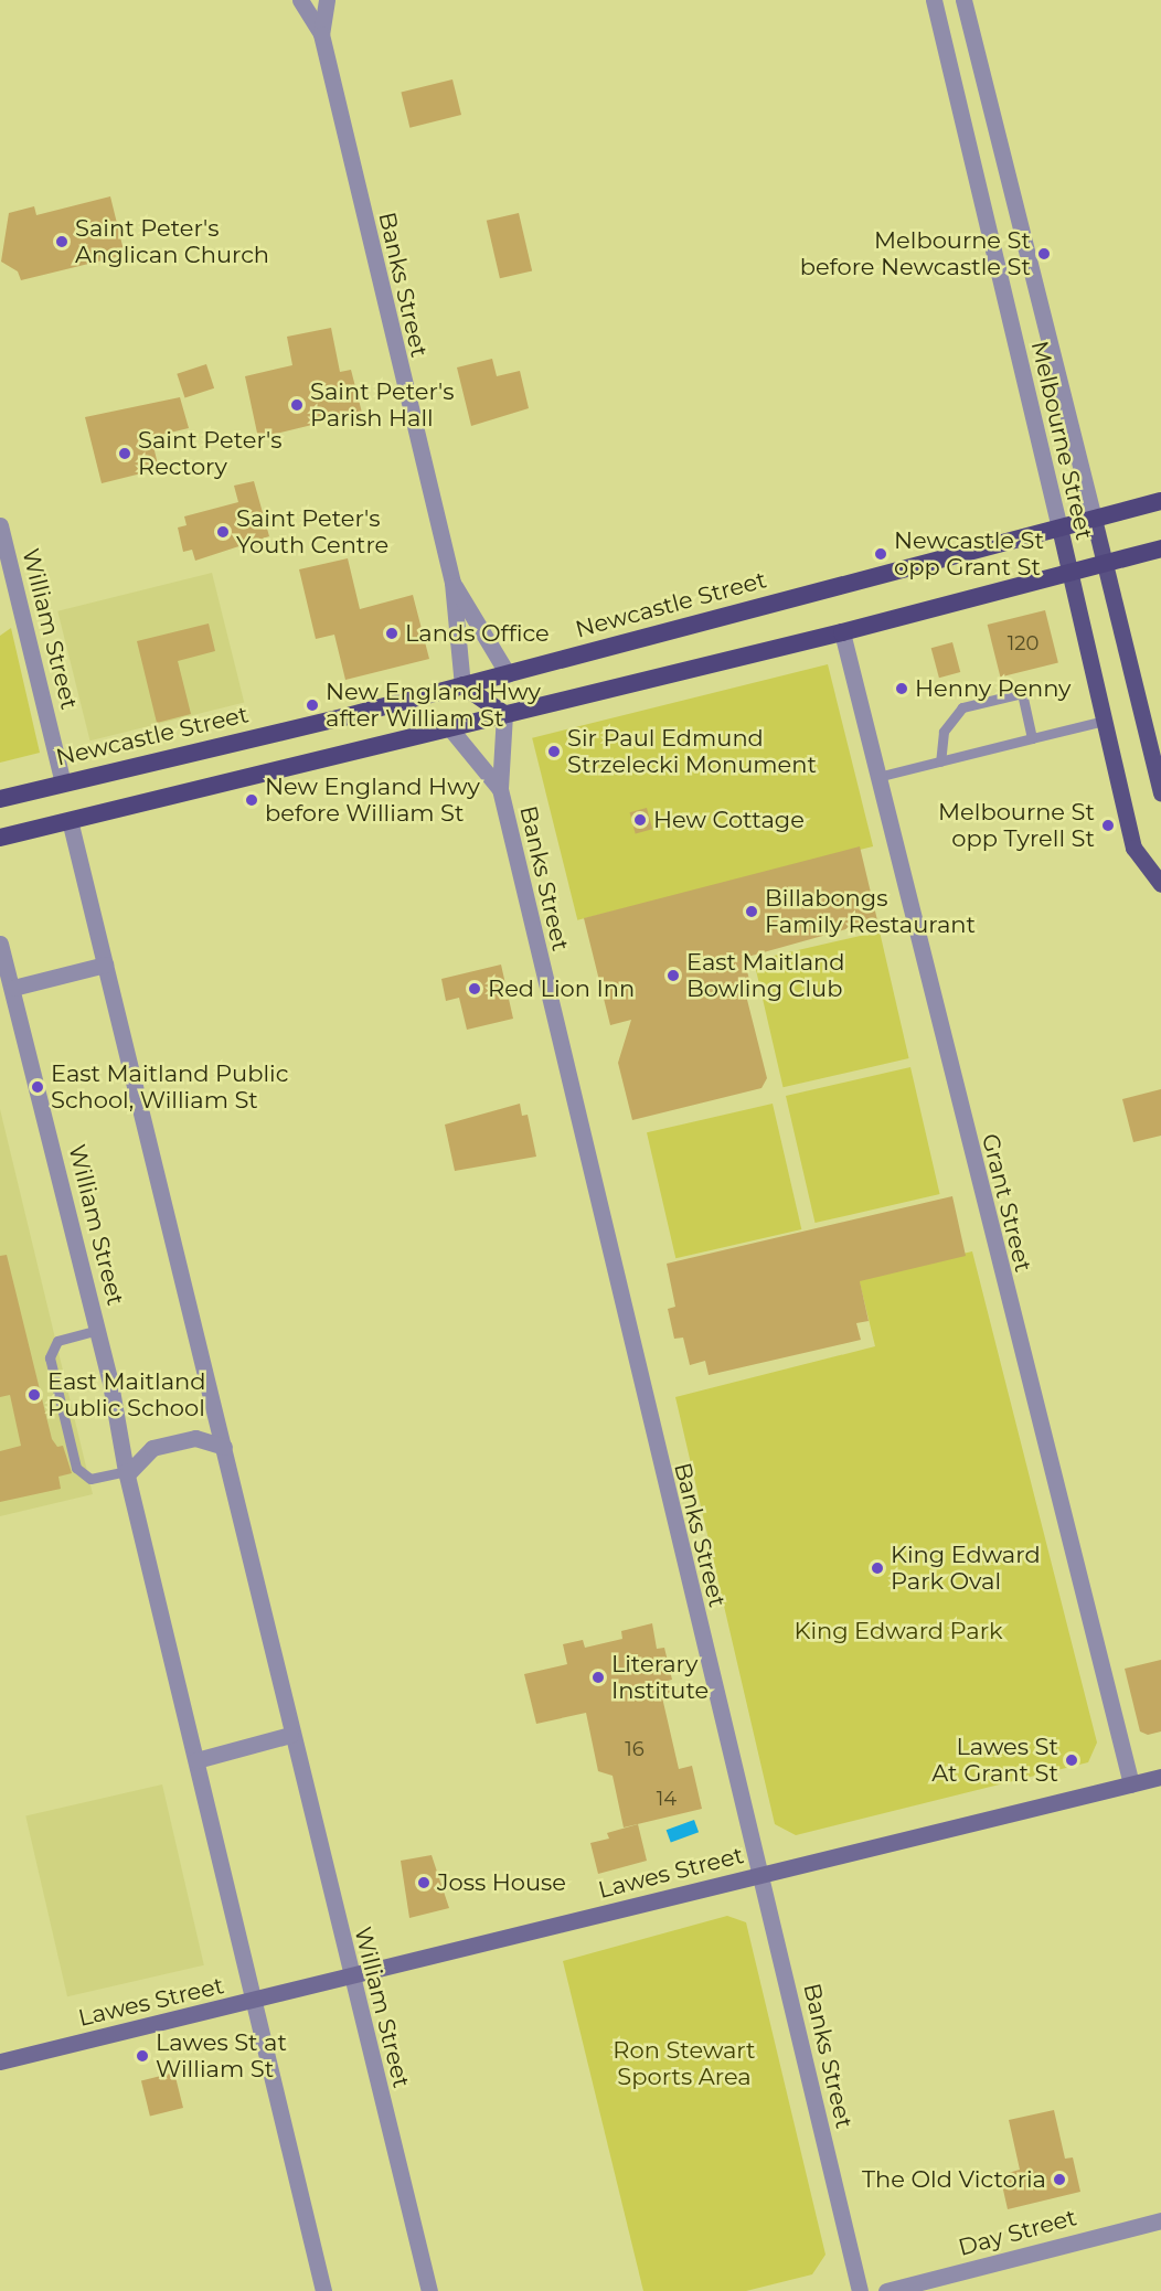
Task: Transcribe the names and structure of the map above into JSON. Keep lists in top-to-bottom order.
{
  "streets": {
    "highway": ["Newcastle Street"],
    "main road": ["Melbourne Street", "Lawes Street"],
    "street": [
      "Banks Street",
      "William Street",
      "Grant Street",
      "Day Street"
    ]
  },
  "crossings": [
    ["Banks Street", "Newcastle Street"],
    ["Banks Street", "Lawes Street"],
    ["Melbourne Street", "Newcastle Street"],
    ["Newcastle Street", "William Street"],
    ["William Street", "Lawes Street"],
    ["Grant Street", "Lawes Street"]
  ],
  "parks": ["King Edward Park", "Ron Stewart Sports Area"],
  "places": [
    "Saint Peter's Anglican Church",
    "Melbourne St before Newcastle St",
    "Saint Peter's Parish Hall",
    "Saint Peter's Rectory",
    "Saint Peter's Youth Centre",
    "Newcastle St opp Grant St",
    "Lands Office",
    "Henny Penny",
    "New England Hwy after William St",
    "Sir Paul Edmund Strzelecki Monument",
    "New England Hwy before William St",
    "Hew Cottage",
    "Melbourne St opp Tyrell St",
    "Billabongs Family Restaurant",
    "East Maitland Bowling Club",
    "Red Lion Inn",
    "East Maitland Public School, William St",
    "East Maitland Public School",
    "King Edward Park Oval",
    "Literary Institute",
    "Lawes St At Grant St",
    "Joss House",
    "Lawes St at William St",
    "The Old Victoria"
  ],
  "house_numbers": ["120", "16", "14"]
}
